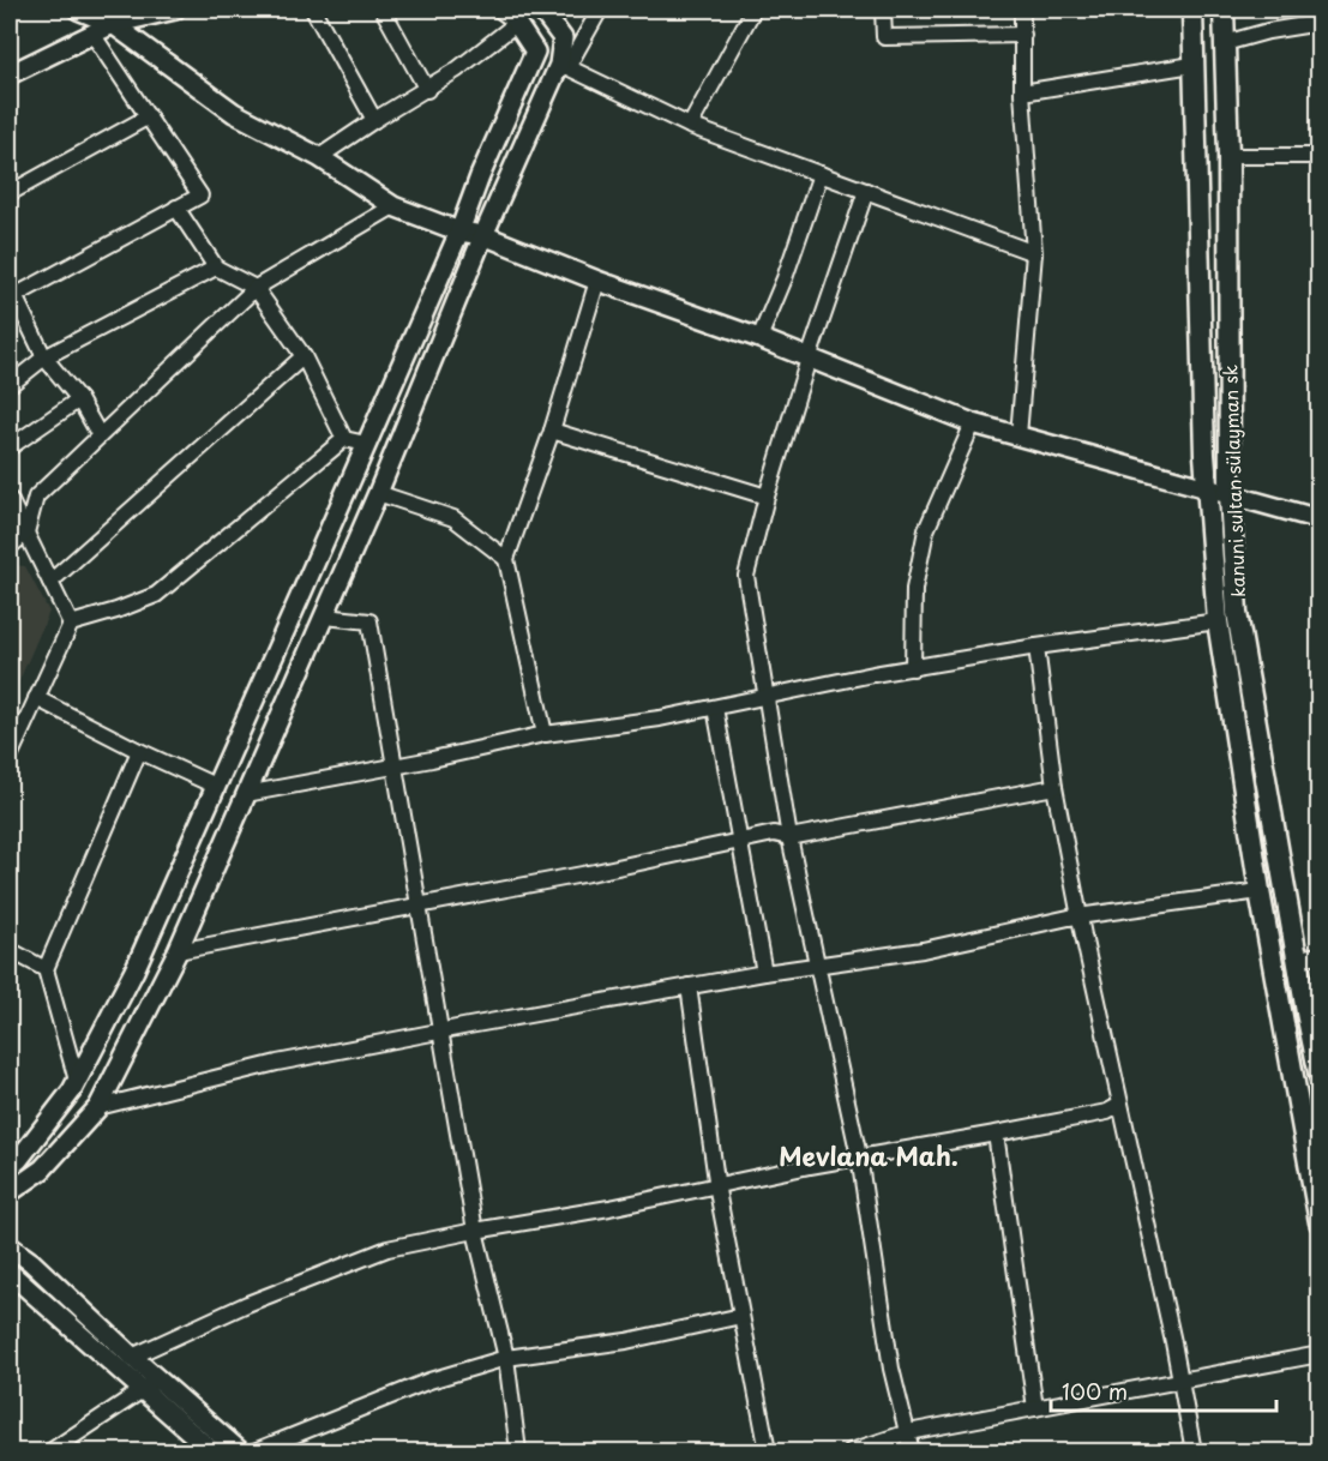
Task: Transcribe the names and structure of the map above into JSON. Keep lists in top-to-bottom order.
{
  "streets": {
    "main road": ["kanuni sultan sülayman sk"]
  },
  "districts": ["Mevlana Mah."],
  "scale_bar": "100 m"
}
